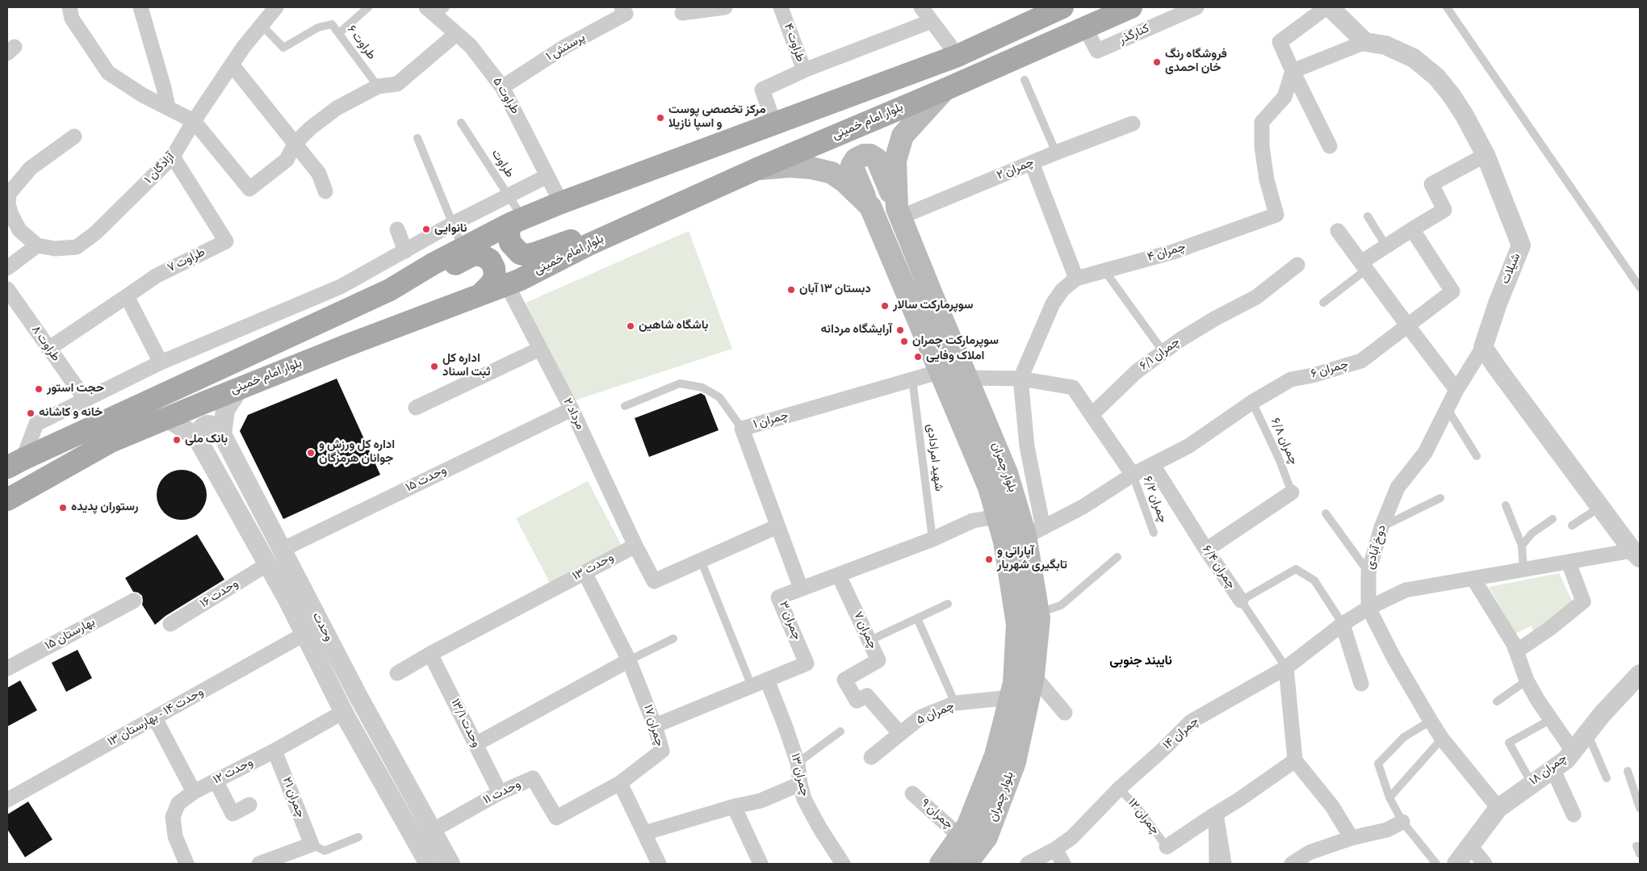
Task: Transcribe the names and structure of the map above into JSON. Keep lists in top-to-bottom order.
{
  "streets": {
    "main road": ["بلوار امام خمینی", "بلوار چمران"],
    "street": [
      "کنارگذر",
      "طراوت ۴",
      "پرستش ۱",
      "طراوت ۵",
      "آزادگان ۱",
      "چمران ۲",
      "چمران ۴",
      "طراوت ۷",
      "شیلات",
      "طراوت ۸",
      "چمران ۶/۱",
      "چمران ۶",
      "مرداد ۲",
      "چمران ۱",
      "وحدت ۱۵",
      "دوخ آبادی",
      "وحدت ۱۳",
      "چمران ۶/۴",
      "وحدت ۱۶",
      "چمران ۳",
      "وحدت",
      "چمران ۷",
      "بهارستان ۱۵",
      "چمران ۵",
      "وحدت ۱۴ - بهارستان ۱۳",
      "وحدت ۱۳/۱",
      "چمران ۱۷",
      "چمران ۱۴",
      "چمران ۱۸",
      "وحدت ۱۲",
      "چمران ۱۳",
      "وحدت ۱۱",
      "چمران ۲۱",
      "چمران ۹"
    ],
    "lane": [
      "طراوت ۶",
      "طراوت",
      "چمران ۶/۸",
      "شهید امرادادی",
      "چمران ۶/۲",
      "چمران ۱۲"
    ]
  },
  "crossings": [
    ["کنارگذر", "بلوار امام خمینی"],
    ["طراوت ۶", "آزادگان ۱"],
    ["پرستش ۱", "طراوت ۵"],
    ["بلوار امام خمینی", "مرداد ۲"],
    ["بلوار امام خمینی", "بلوار چمران"],
    ["بلوار امام خمینی", "وحدت"],
    ["آزادگان ۱", "طراوت ۷"],
    ["چمران ۲", "بلوار چمران"],
    ["چمران ۴", "چمران ۶"],
    ["چمران ۴", "بلوار چمران"],
    ["شیلات", "دوخ آبادی"],
    ["چمران ۶", "چمران ۶/۸"],
    ["چمران ۶", "بلوار چمران"],
    ["چمران ۶", "چمران ۶/۲"],
    ["چمران ۶", "چمران ۶/۴"],
    ["مرداد ۲", "وحدت ۱۵"],
    ["مرداد ۲", "وحدت ۱۳"],
    ["چمران ۱", "شهید امرادادی"],
    ["چمران ۱", "بلوار چمران"],
    ["چمران ۱", "چمران ۳"],
    ["شهید امرادادی", "چمران ۳"],
    ["بلوار چمران", "چمران ۳"],
    ["بلوار چمران", "چمران ۵"],
    ["بلوار چمران", "چمران ۹"],
    ["وحدت ۱۵", "وحدت"],
    ["دوخ آبادی", "چمران ۱۴"],
    ["دوخ آبادی", "چمران ۱۸"],
    ["وحدت ۱۳", "وحدت ۱۳/۱"],
    ["وحدت ۱۳", "چمران ۱۷"],
    ["چمران ۶/۴", "چمران ۱۴"],
    ["وحدت ۱۶", "وحدت"],
    ["چمران ۳", "چمران ۷"],
    ["چمران ۳", "چمران ۱۷"],
    ["چمران ۳", "چمران ۱۳"],
    ["وحدت", "وحدت ۱۴ - بهارستان ۱۳"],
    ["وحدت", "وحدت ۱۲"],
    ["وحدت", "وحدت ۱۱"],
    ["چمران ۷", "چمران ۵"],
    ["وحدت ۱۳/۱", "وحدت ۱۱"],
    ["چمران ۱۷", "وحدت ۱۱"],
    ["چمران ۱۴", "چمران ۱۲"],
    ["وحدت ۱۲", "چمران ۲۱"]
  ],
  "districts": ["نایبند جنوبی"],
  "places": [
    "فروشگاه رنگ خان احمدی",
    "مرکز تخصصی پوست و اسپا نازیلا",
    "نانوایی",
    "دبستان ۱۳ آبان",
    "سوپرمارکت سالار",
    "باشگاه شاهین",
    "آرایشگاه مردانه",
    "سوپرمارکت چمران",
    "املاک وفایی",
    "اداره کل ثبت اسناد",
    "حجت استور",
    "خانه و کاشانه",
    "بانک ملی",
    "اداره کل ورزش و جوانان هرمزگان",
    "رستوران پدیده",
    "آپاراتی و تابگیری شهریار"
  ]
}
